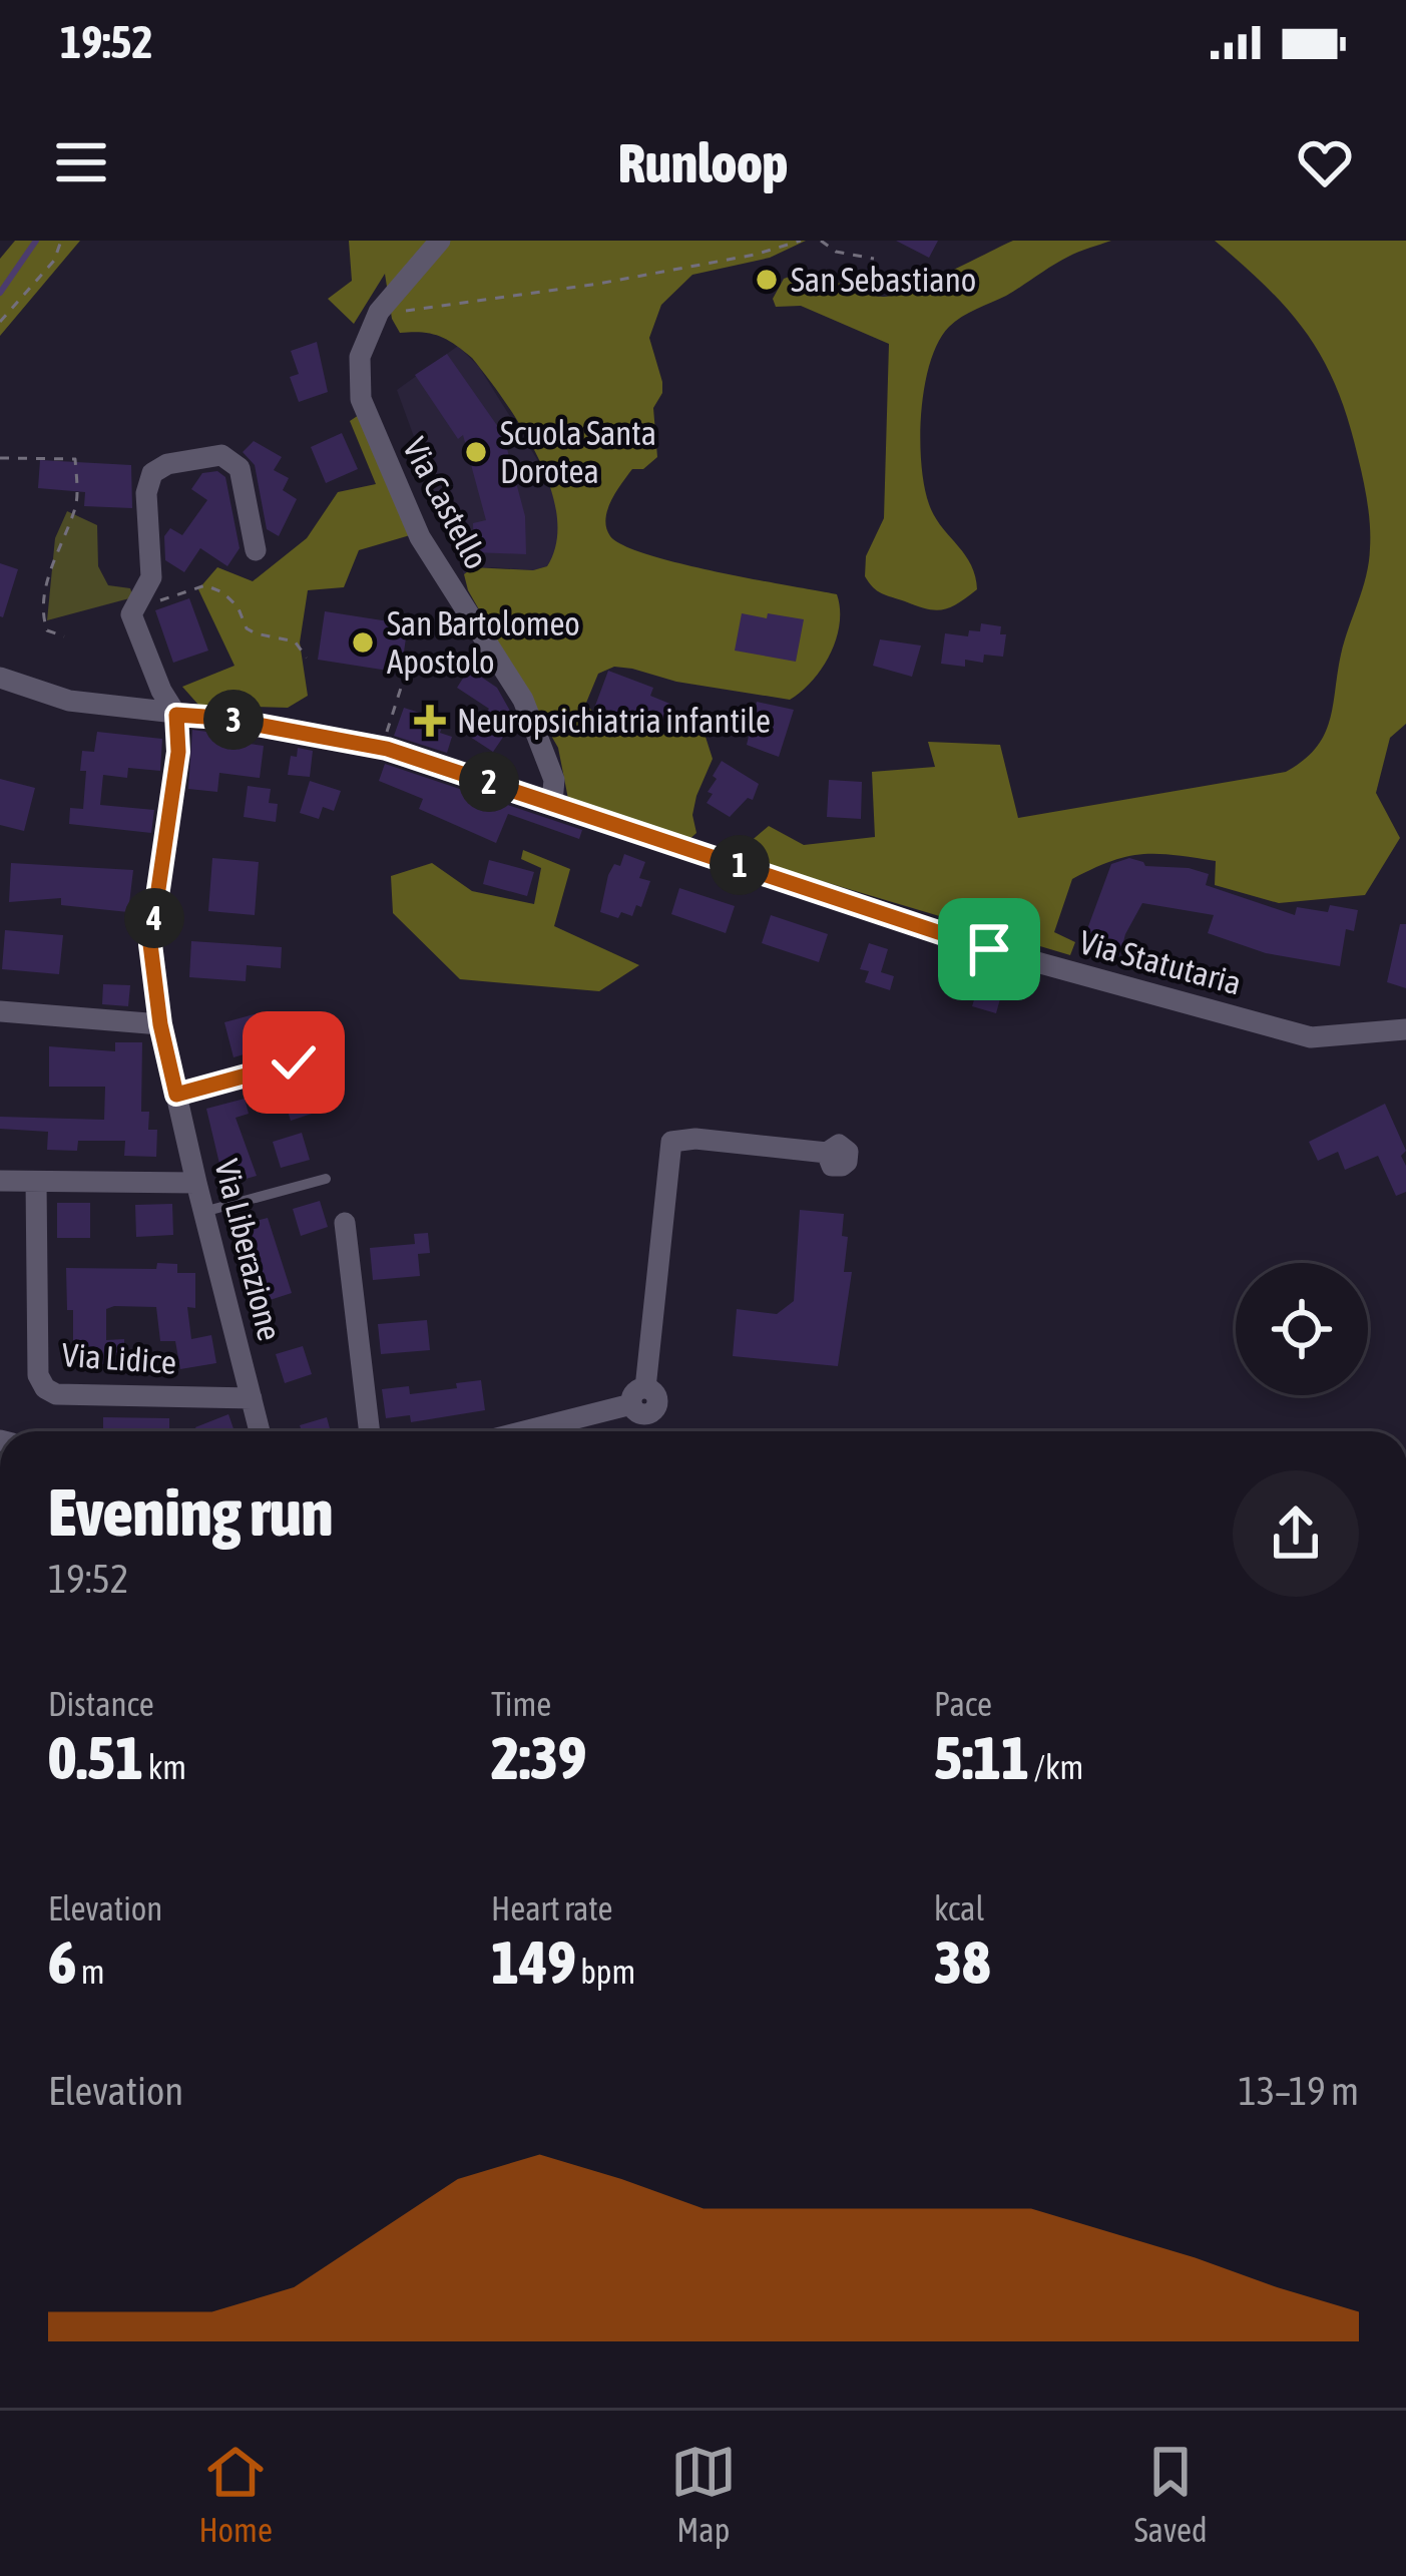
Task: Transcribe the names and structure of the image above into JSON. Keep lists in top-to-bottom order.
{
  "streets": {
    "street": [
      "Via Castello",
      "Via Statutaria",
      "Via Liberazione",
      "Via Lidice"
    ]
  },
  "crossings": [
    ["Via Castello", "Via Statutaria"],
    ["Via Statutaria", "Via Liberazione"],
    ["Via Liberazione", "Via Lidice"]
  ],
  "places": {
    "other": ["San Sebastiano", "Scuola Santa Dorotea", "San Bartolomeo Apostolo"],
    "health": ["Neuropsichiatria infantile"]
  },
  "page": {
    "status": "19:52",
    "header": "Runloop",
    "pins": [
      "3",
      "2",
      "1",
      "4"
    ],
    "heading": ["Evening run", "19:52"],
    "stats": [
      ["Distance", "0.51 km"],
      ["Time", "2:39"],
      ["Pace", "5:11 /km"],
      ["Elevation", "6 m"],
      ["Heart rate", "149 bpm"],
      ["kcal", "38"]
    ],
    "chart": ["Elevation", "13–19 m"],
    "tabs": ["Home", "Map", "Saved"]
  }
}
